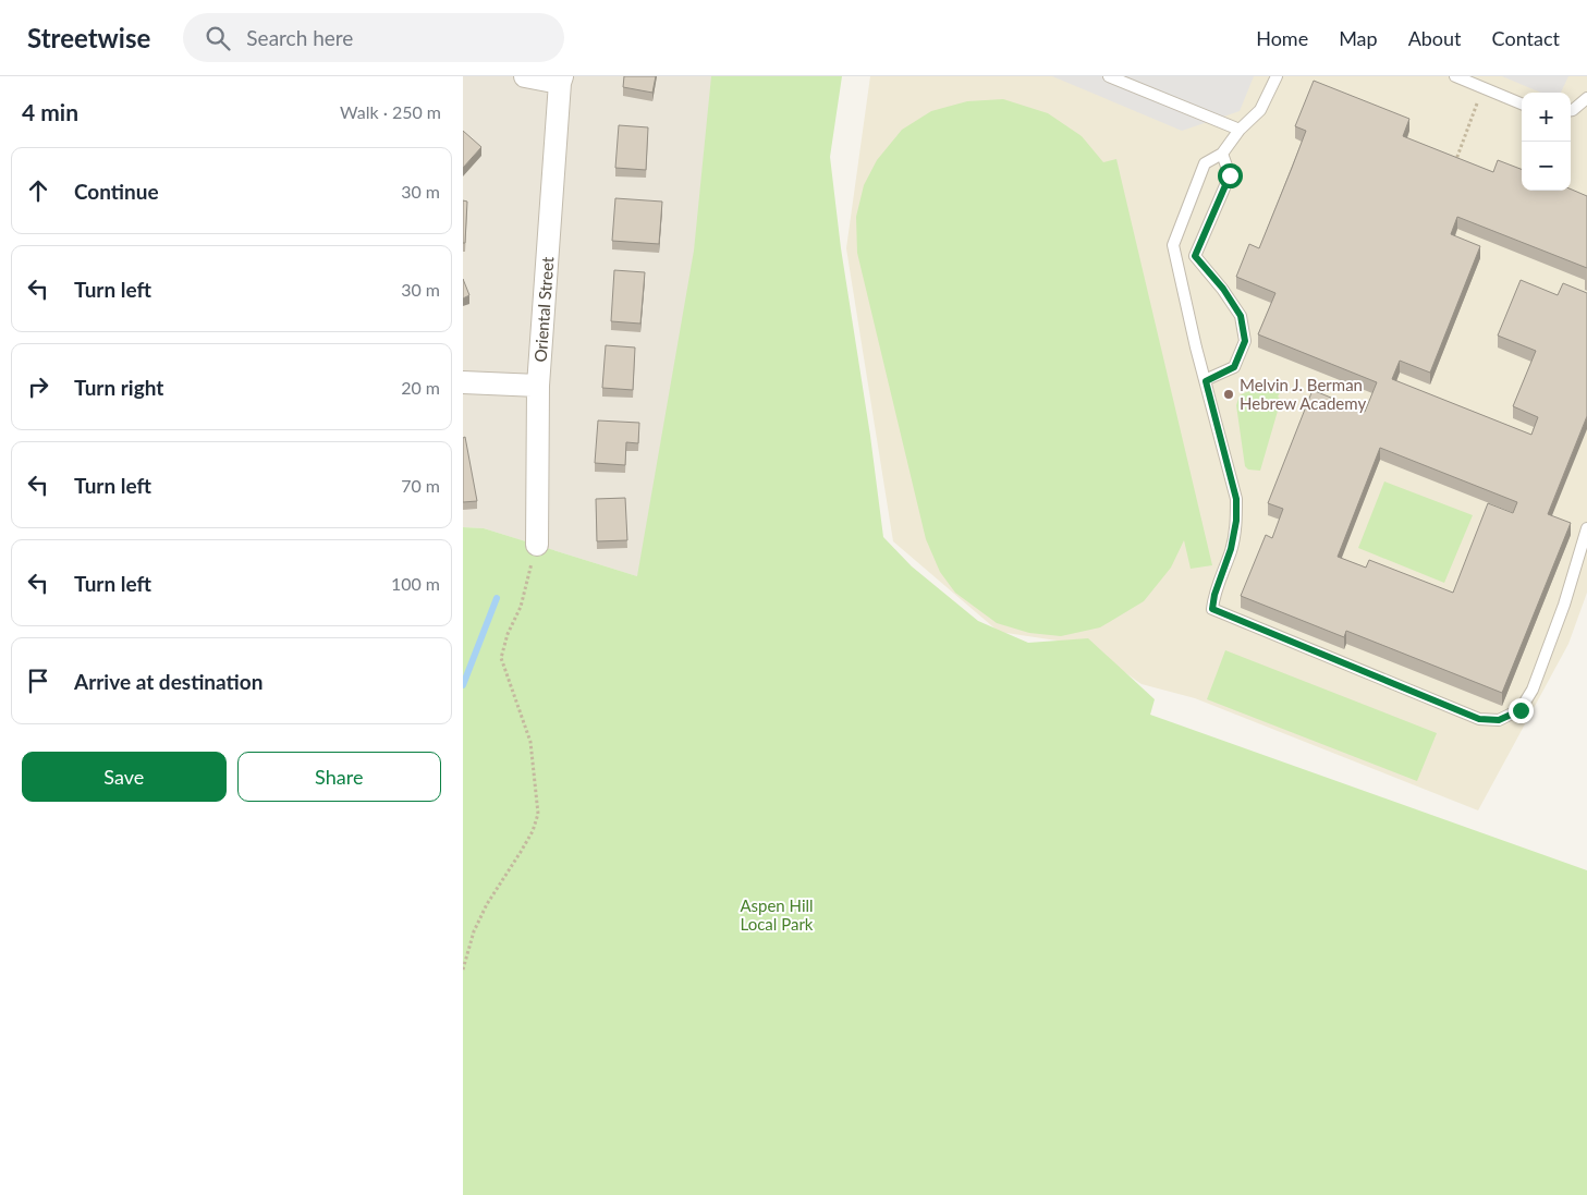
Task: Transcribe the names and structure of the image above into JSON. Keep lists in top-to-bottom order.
{
  "streets": {
    "street": ["Oriental Street"]
  },
  "parks": ["Aspen Hill Local Park"],
  "places": ["Melvin J. Berman Hebrew Academy"],
  "page": {
    "header": "Streetwise",
    "search": "Search here",
    "nav": [
      "Home",
      "Map",
      "About",
      "Contact"
    ],
    "heading": ["4 min", "Walk · 250 m"],
    "map_buttons": ["+", "−"],
    "list": [
      ["Continue", "30 m"],
      ["Turn left", "30 m"],
      ["Turn right", "20 m"],
      ["Turn left", "70 m"],
      ["Turn left", "100 m"],
      "Arrive at destination"
    ],
    "buttons": ["Save", "Share"]
  }
}
